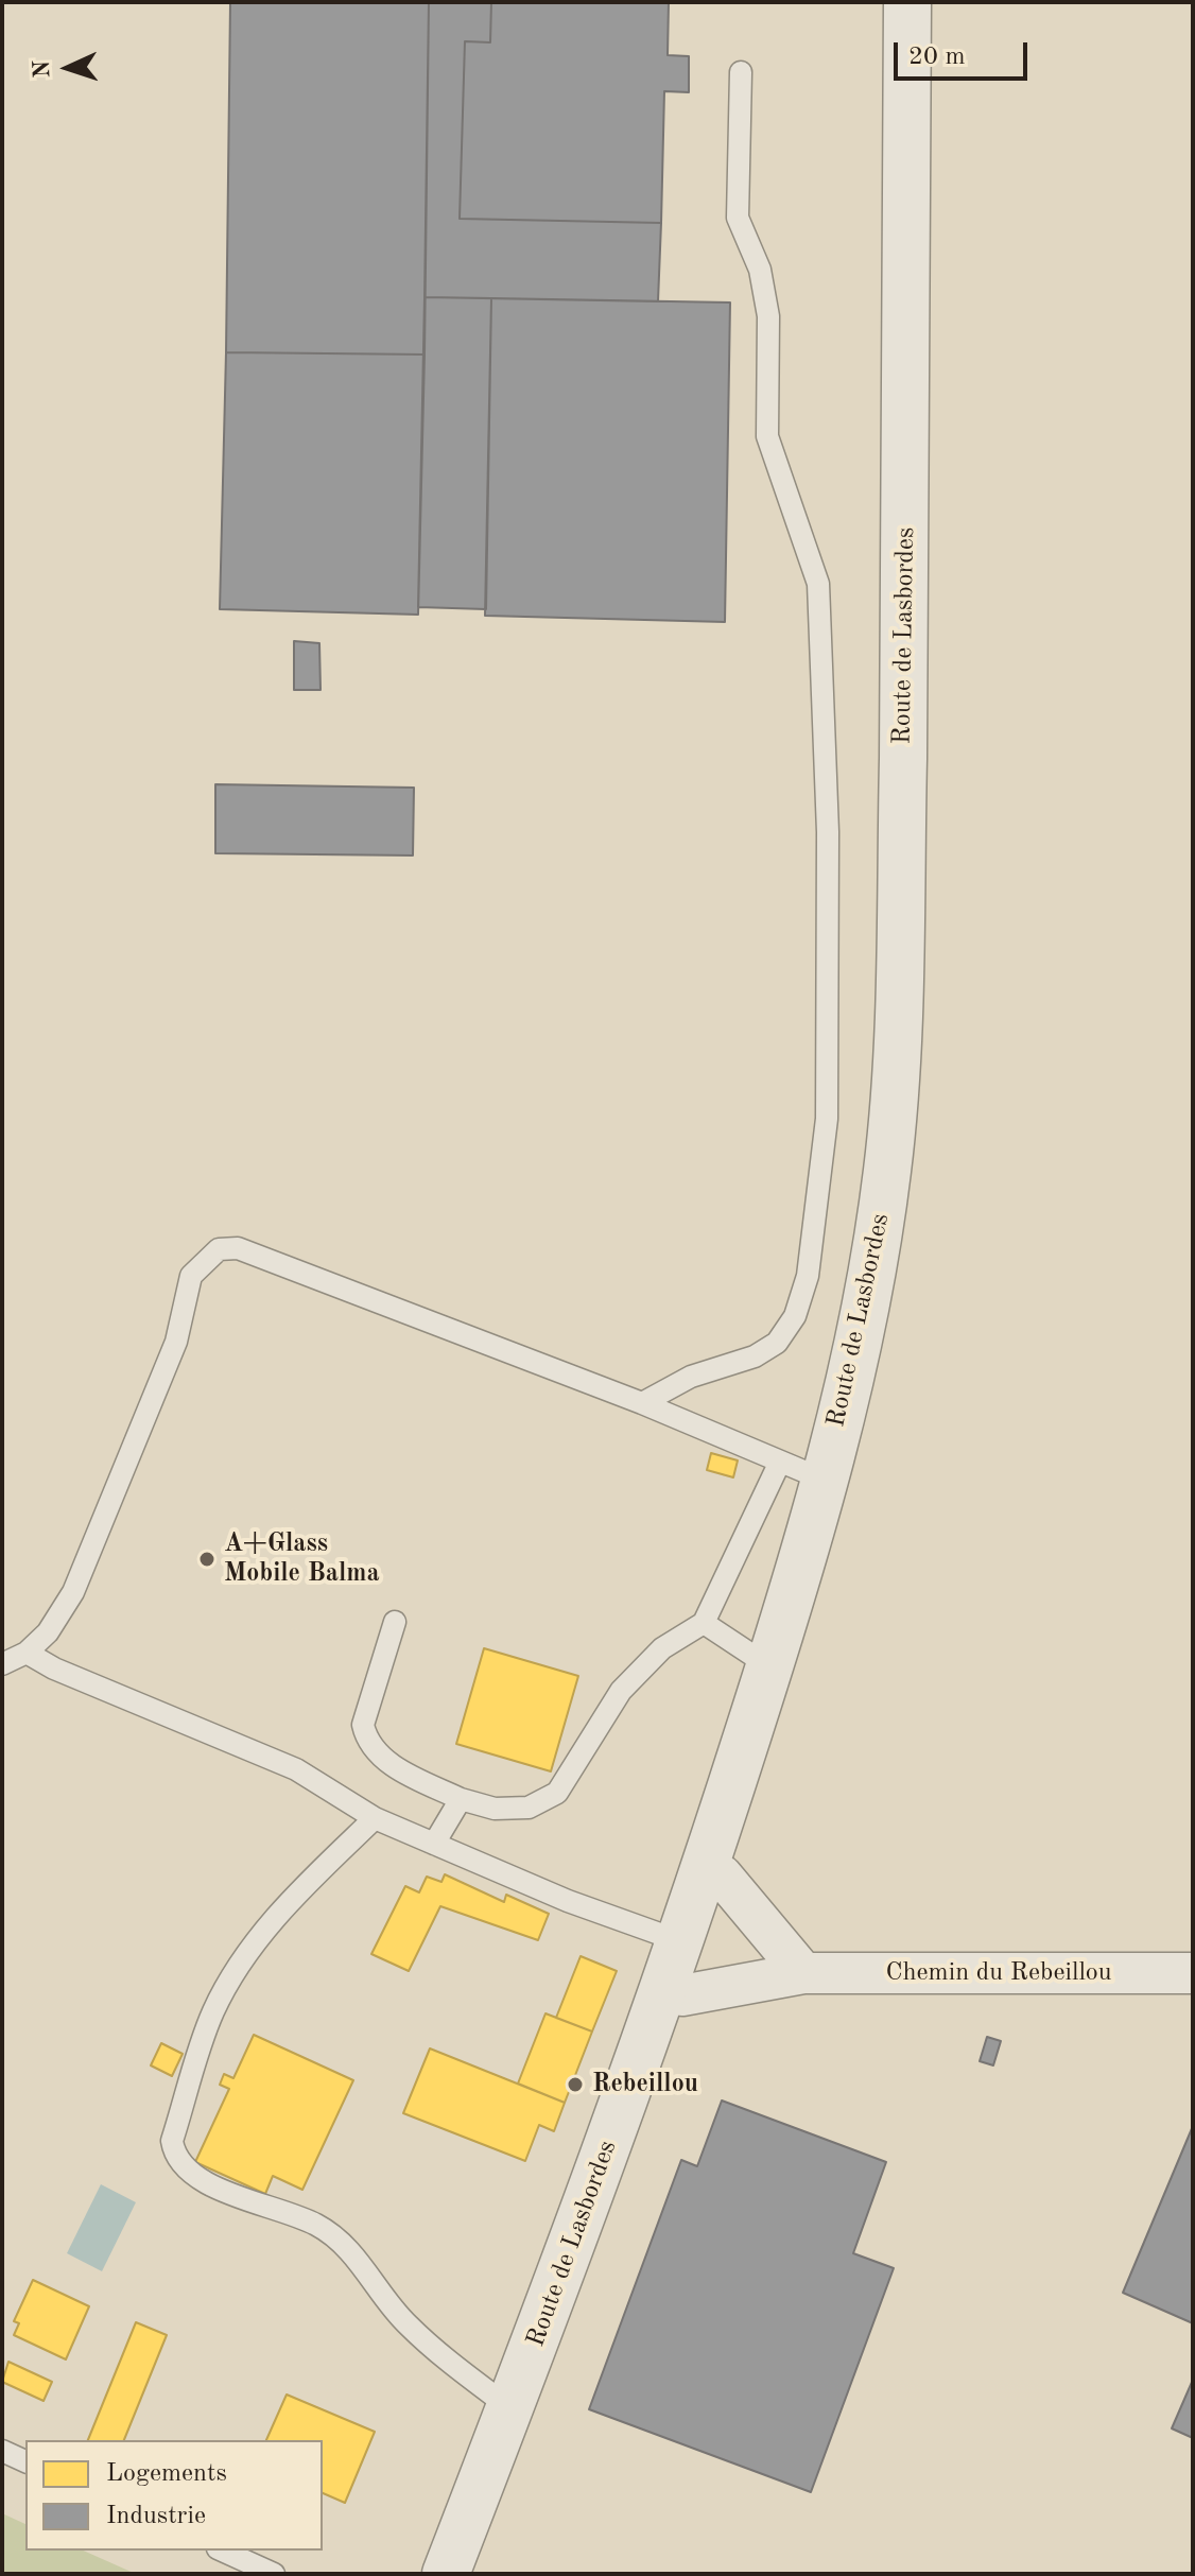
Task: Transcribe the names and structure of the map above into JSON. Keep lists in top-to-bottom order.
{
  "streets": {
    "street": ["Route de Lasbordes", "Chemin du Rebeillou"]
  },
  "crossings": [
    ["Route de Lasbordes", "Chemin du Rebeillou"]
  ],
  "places": ["A+Glass Mobile Balma", "Rebeillou"],
  "legend": ["Logements", "Industrie"],
  "scale_bar": "20 m",
  "north": "left"
}
